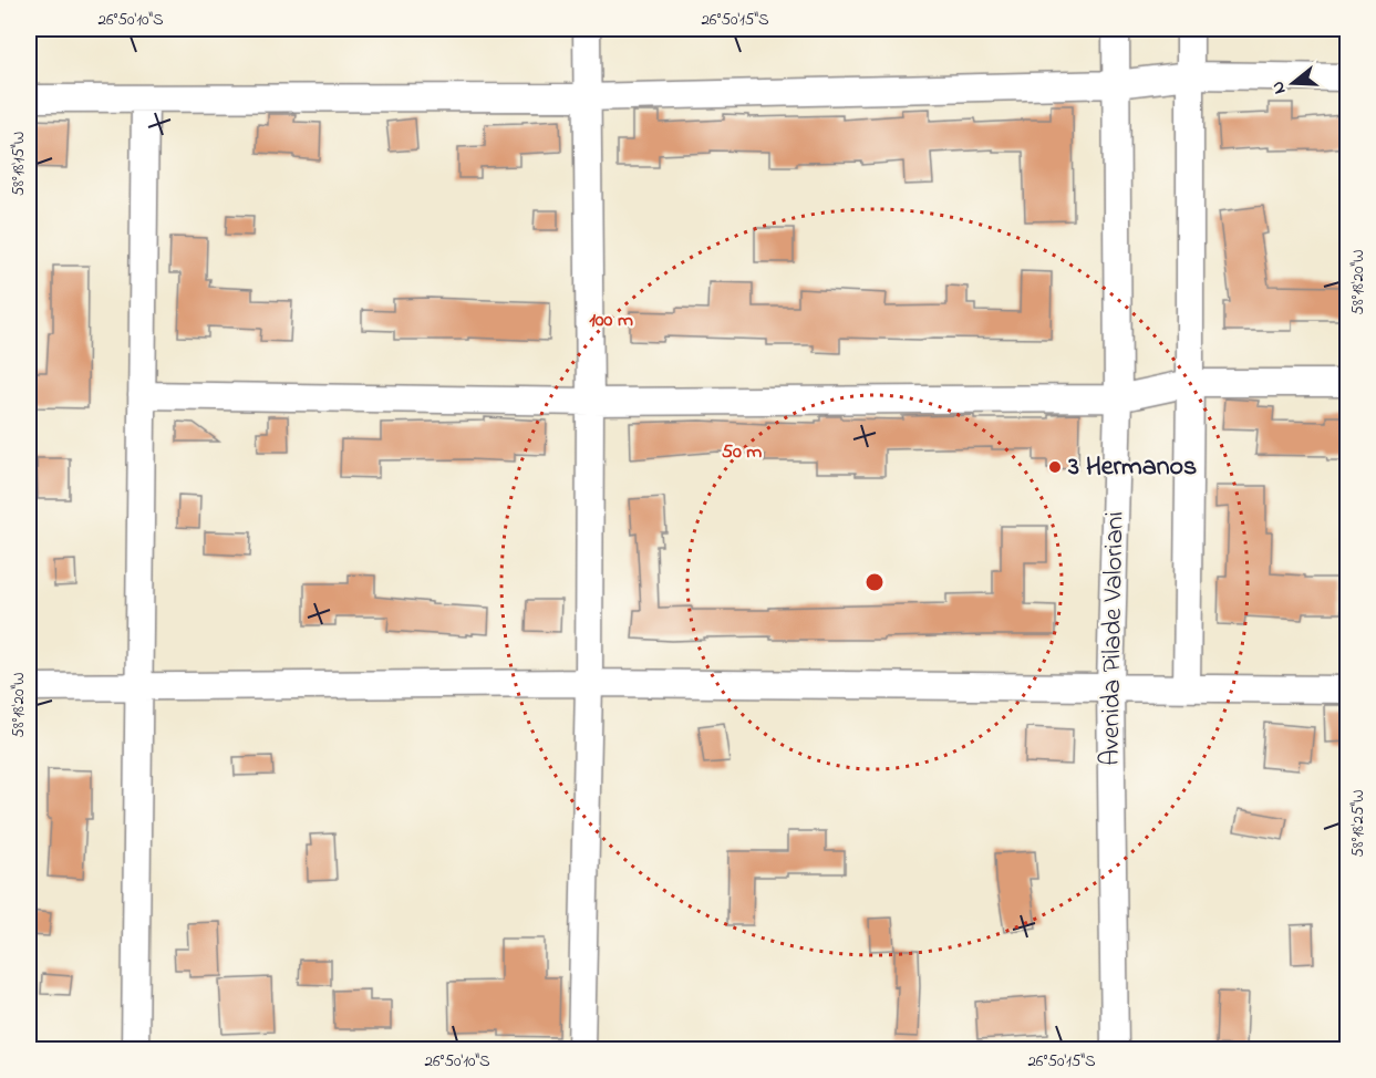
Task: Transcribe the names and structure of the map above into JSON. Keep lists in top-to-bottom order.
{
  "streets": {
    "street": ["Avenida Pilade Valoriani"]
  },
  "places": ["3 Hermanos"],
  "north": "left",
  "coordinates": [
    "26°50'10\"S",
    "26°50'15\"S",
    "58°18'15\"W",
    "58°18'20\"W",
    "58°18'25\"W"
  ],
  "rings": ["100 m", "50 m"]
}
